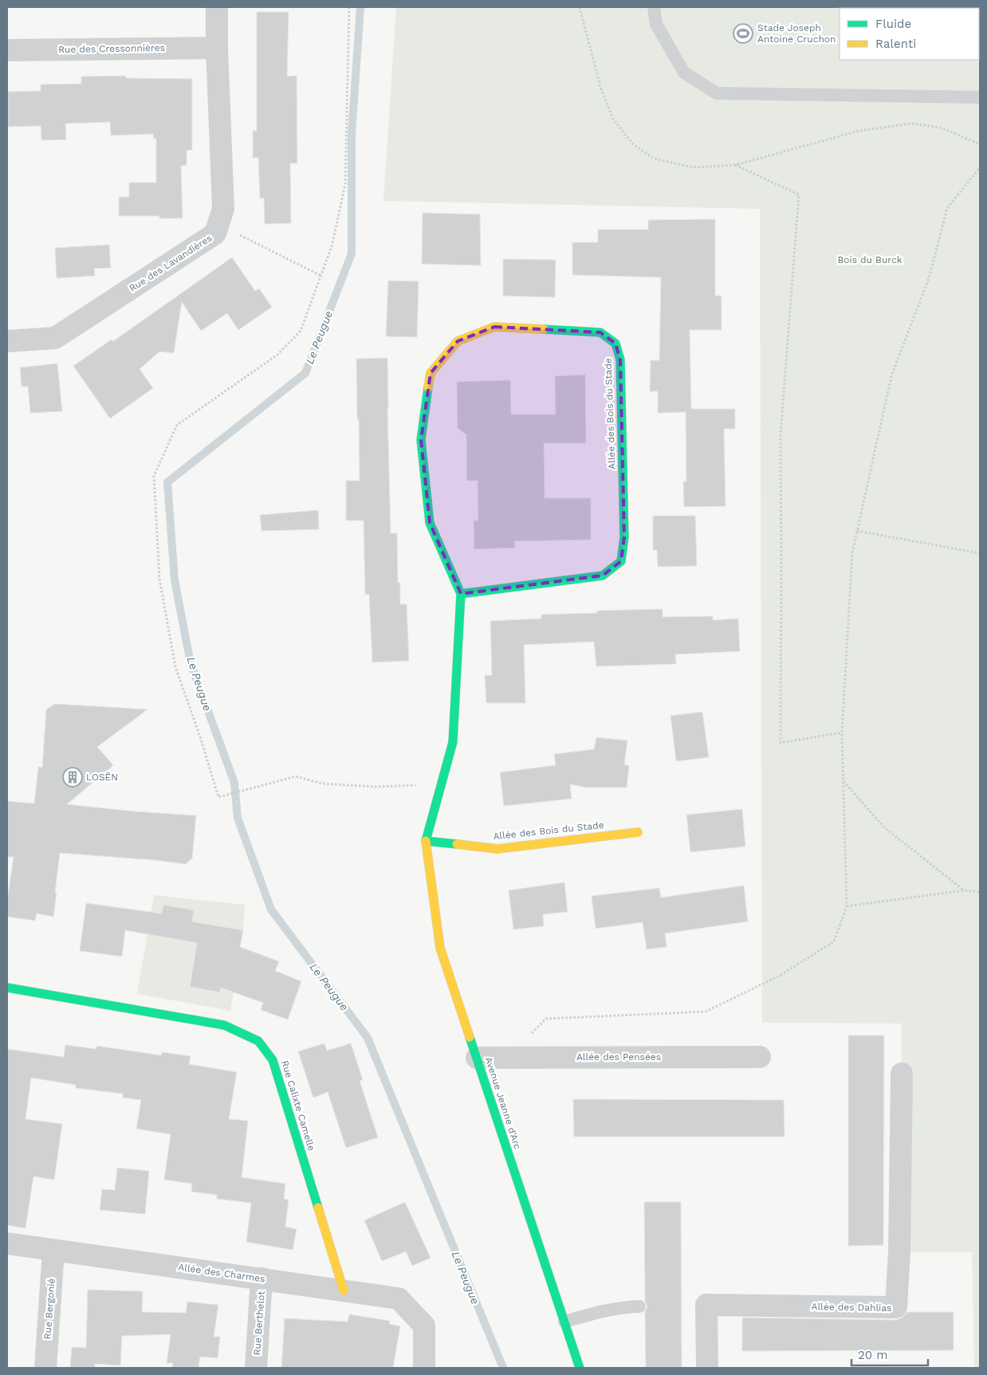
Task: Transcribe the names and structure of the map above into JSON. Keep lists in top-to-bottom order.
{
  "streets": {
    "street": [
      "Rue des Cressonnières",
      "Rue des Lavandières",
      "Allée des Bois du Stade",
      "Allée des Pensées",
      "Avenue Jeanne d'Arc",
      "Rue Calixte Camelle",
      "Allée des Charmes",
      "Allée des Dahlias",
      "Rue Bergonié",
      "Rue Berthelot"
    ]
  },
  "crossings": [
    ["Rue des Cressonnières", "Rue des Lavandières"],
    ["Allée des Bois du Stade", "Avenue Jeanne d'Arc"],
    ["Allée des Pensées", "Avenue Jeanne d'Arc"],
    ["Rue Calixte Camelle", "Allée des Charmes"],
    ["Allée des Charmes", "Rue Bergonié"],
    ["Allée des Charmes", "Rue Berthelot"]
  ],
  "water": ["Le Peugue"],
  "parks": ["Bois du Burck"],
  "places": {
    "sports": ["Stade Joseph Antoine Cruchon"],
    "building": ["LOSËN"]
  },
  "legend": ["Fluide", "Ralenti"],
  "scale_bar": "20 m"
}
